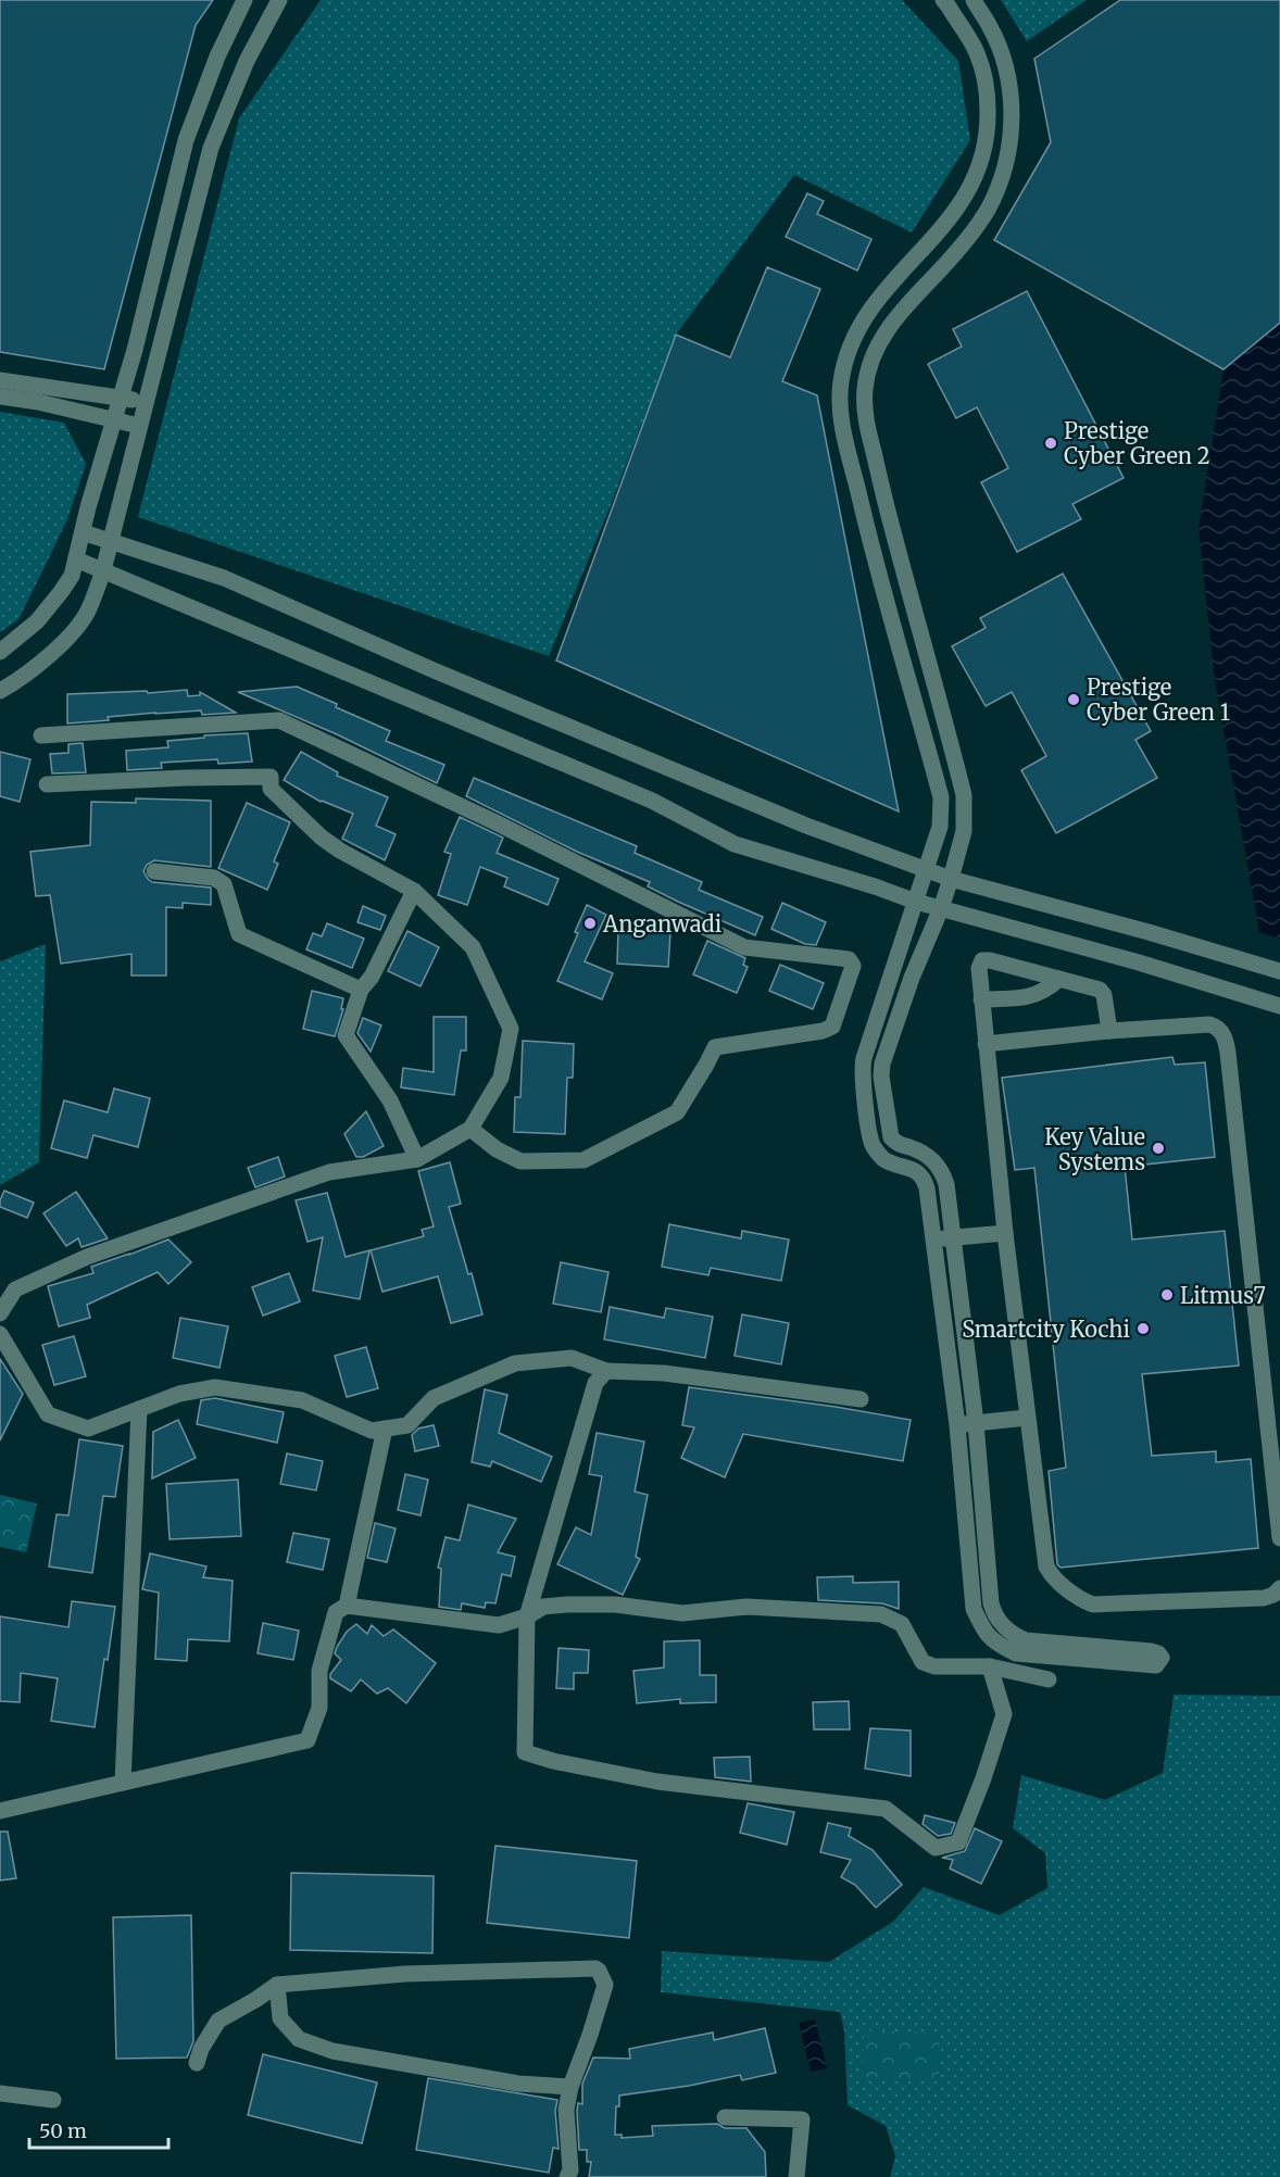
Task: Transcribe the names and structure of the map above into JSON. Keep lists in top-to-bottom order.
{
  "places": [
    "Prestige Cyber Green 2",
    "Prestige Cyber Green 1",
    "Anganwadi",
    "Key Value Systems",
    "Litmus7",
    "Smartcity Kochi"
  ],
  "scale_bar": "50 m"
}
